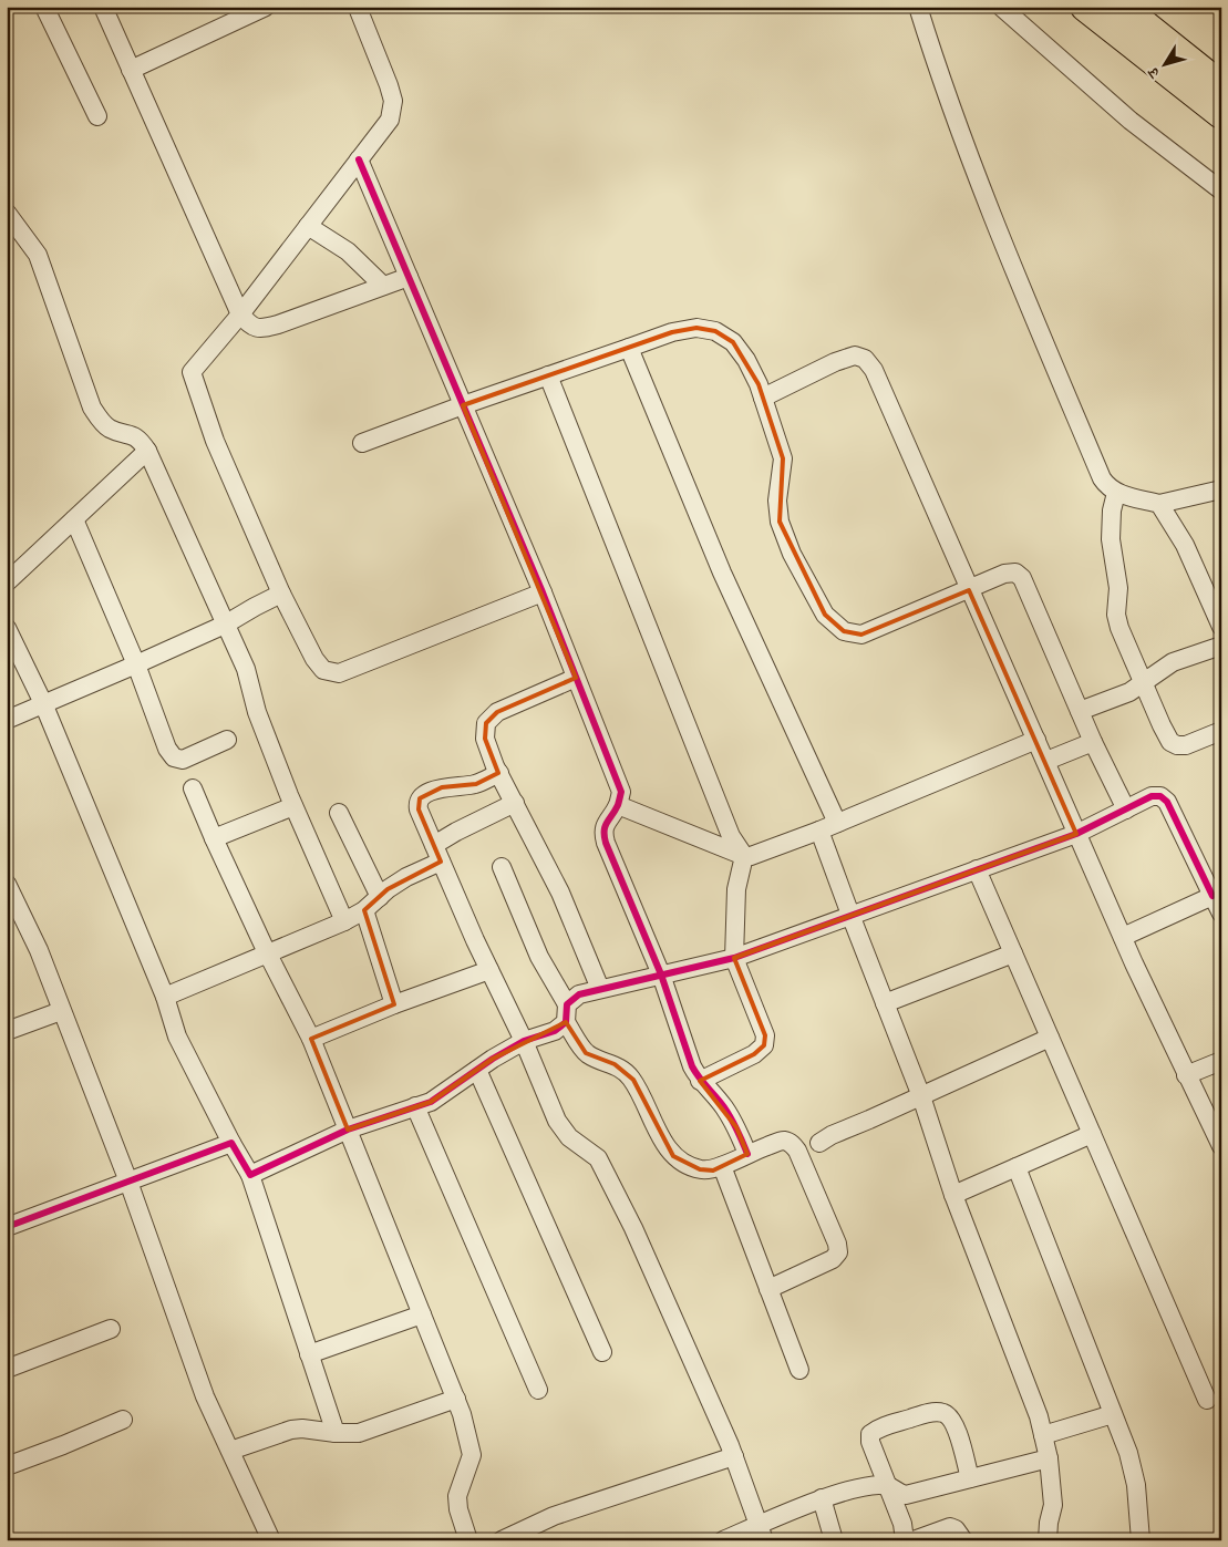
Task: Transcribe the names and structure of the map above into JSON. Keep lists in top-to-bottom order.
{
  "north": "bottom left"
}
